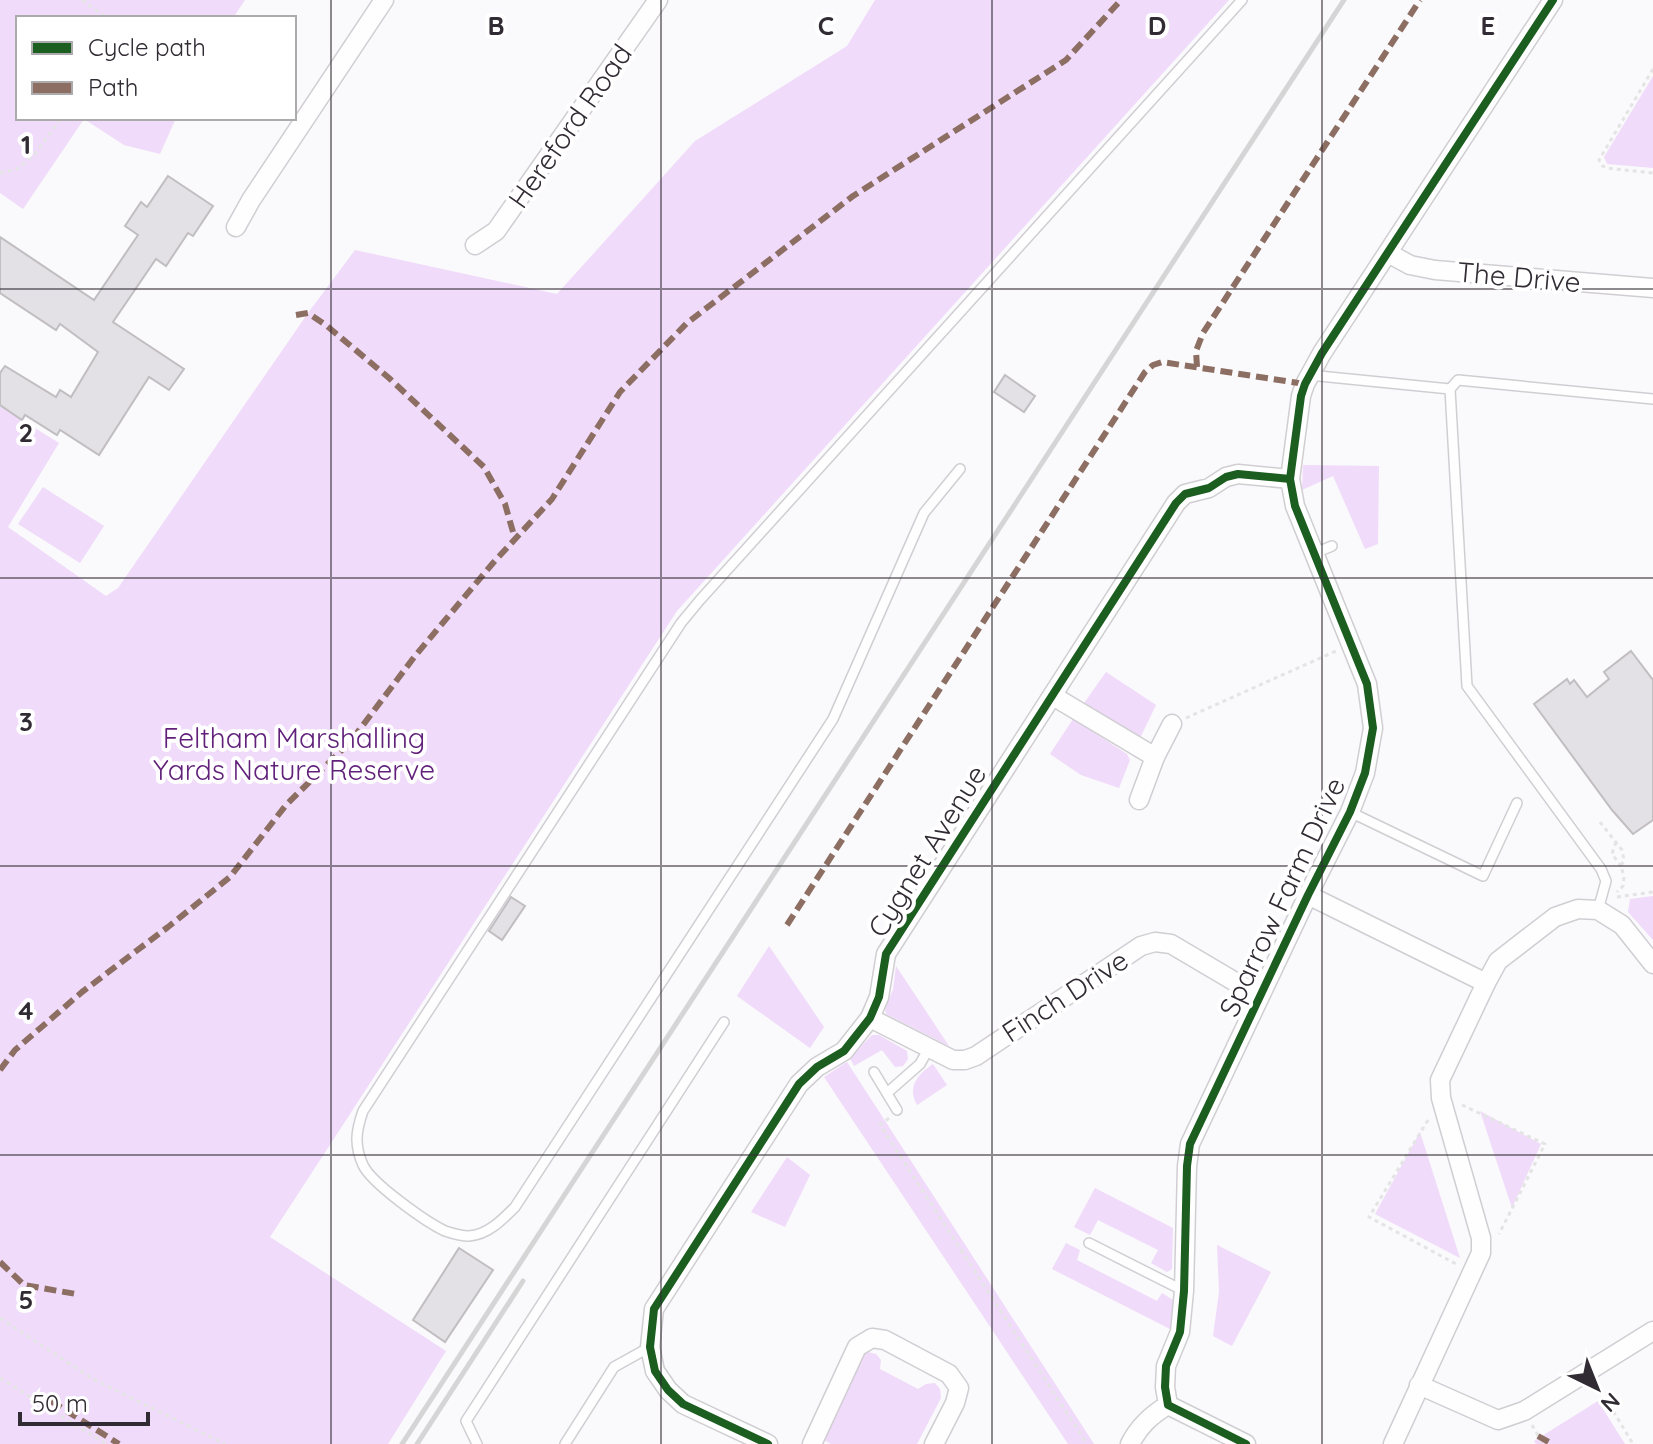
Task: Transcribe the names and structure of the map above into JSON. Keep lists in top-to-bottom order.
{
  "streets": {
    "street": [
      "Hereford Road",
      "The Drive",
      "Cygnet Avenue",
      "Sparrow Farm Drive",
      "Finch Drive"
    ]
  },
  "crossings": [
    ["The Drive", "Sparrow Farm Drive"],
    ["Cygnet Avenue", "Sparrow Farm Drive"],
    ["Cygnet Avenue", "Finch Drive"],
    ["Sparrow Farm Drive", "Finch Drive"]
  ],
  "parks": ["Feltham Marshalling Yards Nature Reserve"],
  "legend": ["Cycle path", "Path"],
  "scale_bar": "50 m",
  "north": "bottom right",
  "grid": {
    "columns": [
      "B",
      "C",
      "D",
      "E"
    ],
    "rows": [
      "1",
      "2",
      "3",
      "4",
      "5"
    ]
  }
}
